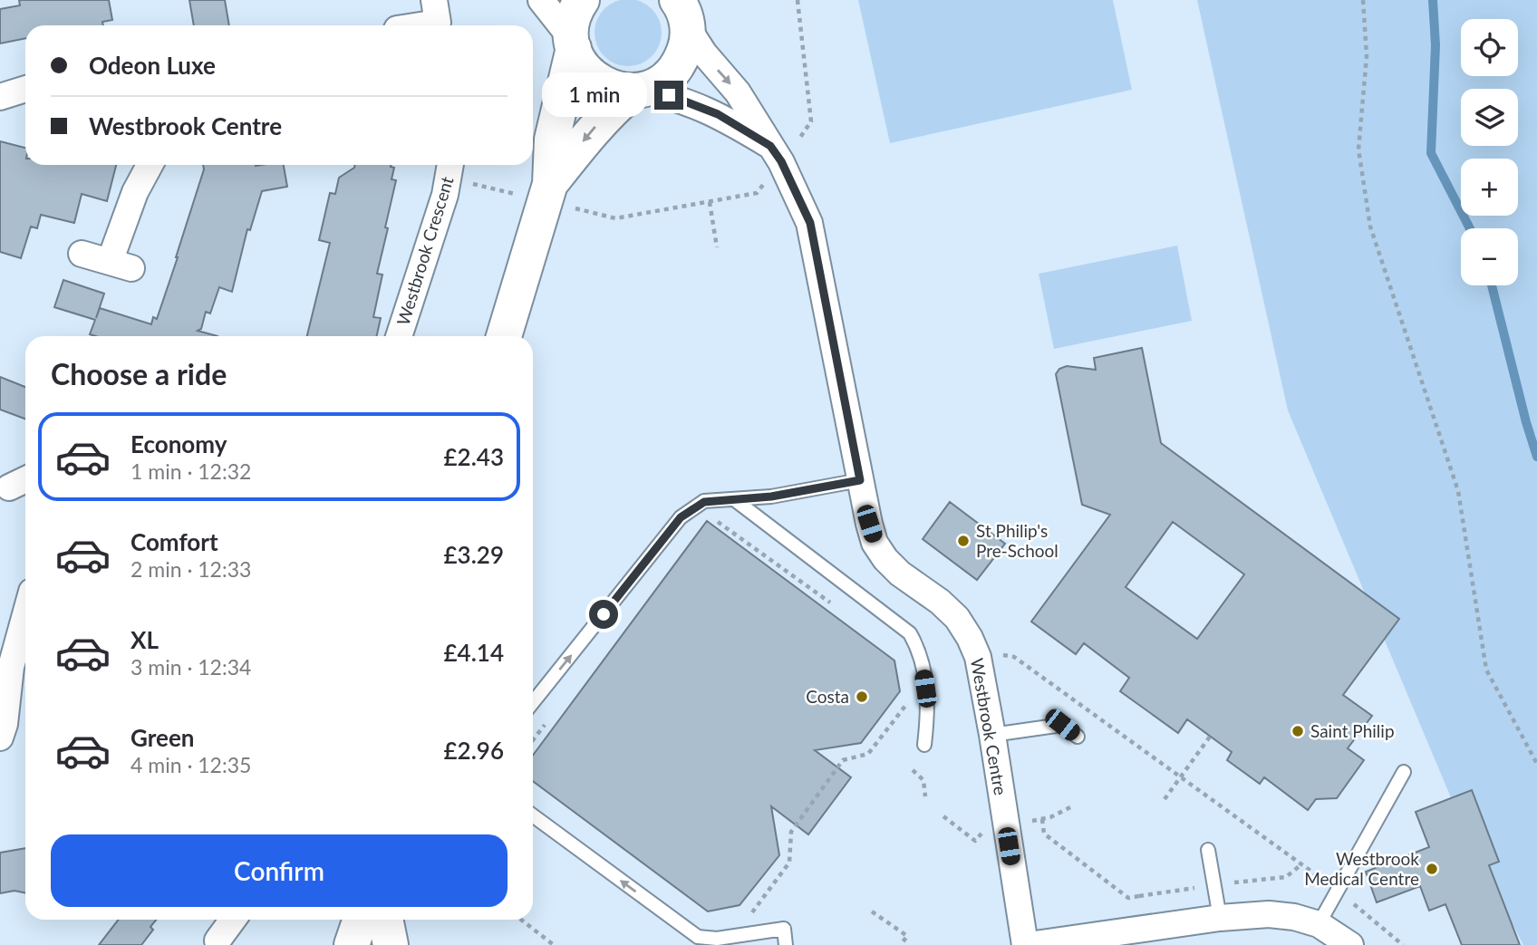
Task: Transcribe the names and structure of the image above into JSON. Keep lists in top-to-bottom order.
{
  "streets": {
    "street": ["Westbrook Crescent", "Westbrook Centre"]
  },
  "places": [
    "St Philip's Pre-School",
    "Costa",
    "Saint Philip",
    "Westbrook Medical Centre"
  ],
  "page": {
    "map_buttons": ["+", "−"],
    "banner": ["Odeon Luxe", "Westbrook Centre"],
    "bubble": "1 min",
    "heading": "Choose a ride",
    "list": [
      {
        "name": "Economy",
        "note": "1 min · 12:32",
        "value": "£2.43"
      },
      {
        "name": "Comfort",
        "note": "2 min · 12:33",
        "value": "£3.29"
      },
      {
        "name": "XL",
        "note": "3 min · 12:34",
        "value": "£4.14"
      },
      {
        "name": "Green",
        "note": "4 min · 12:35",
        "value": "£2.96"
      }
    ],
    "buttons": "Confirm"
  }
}
